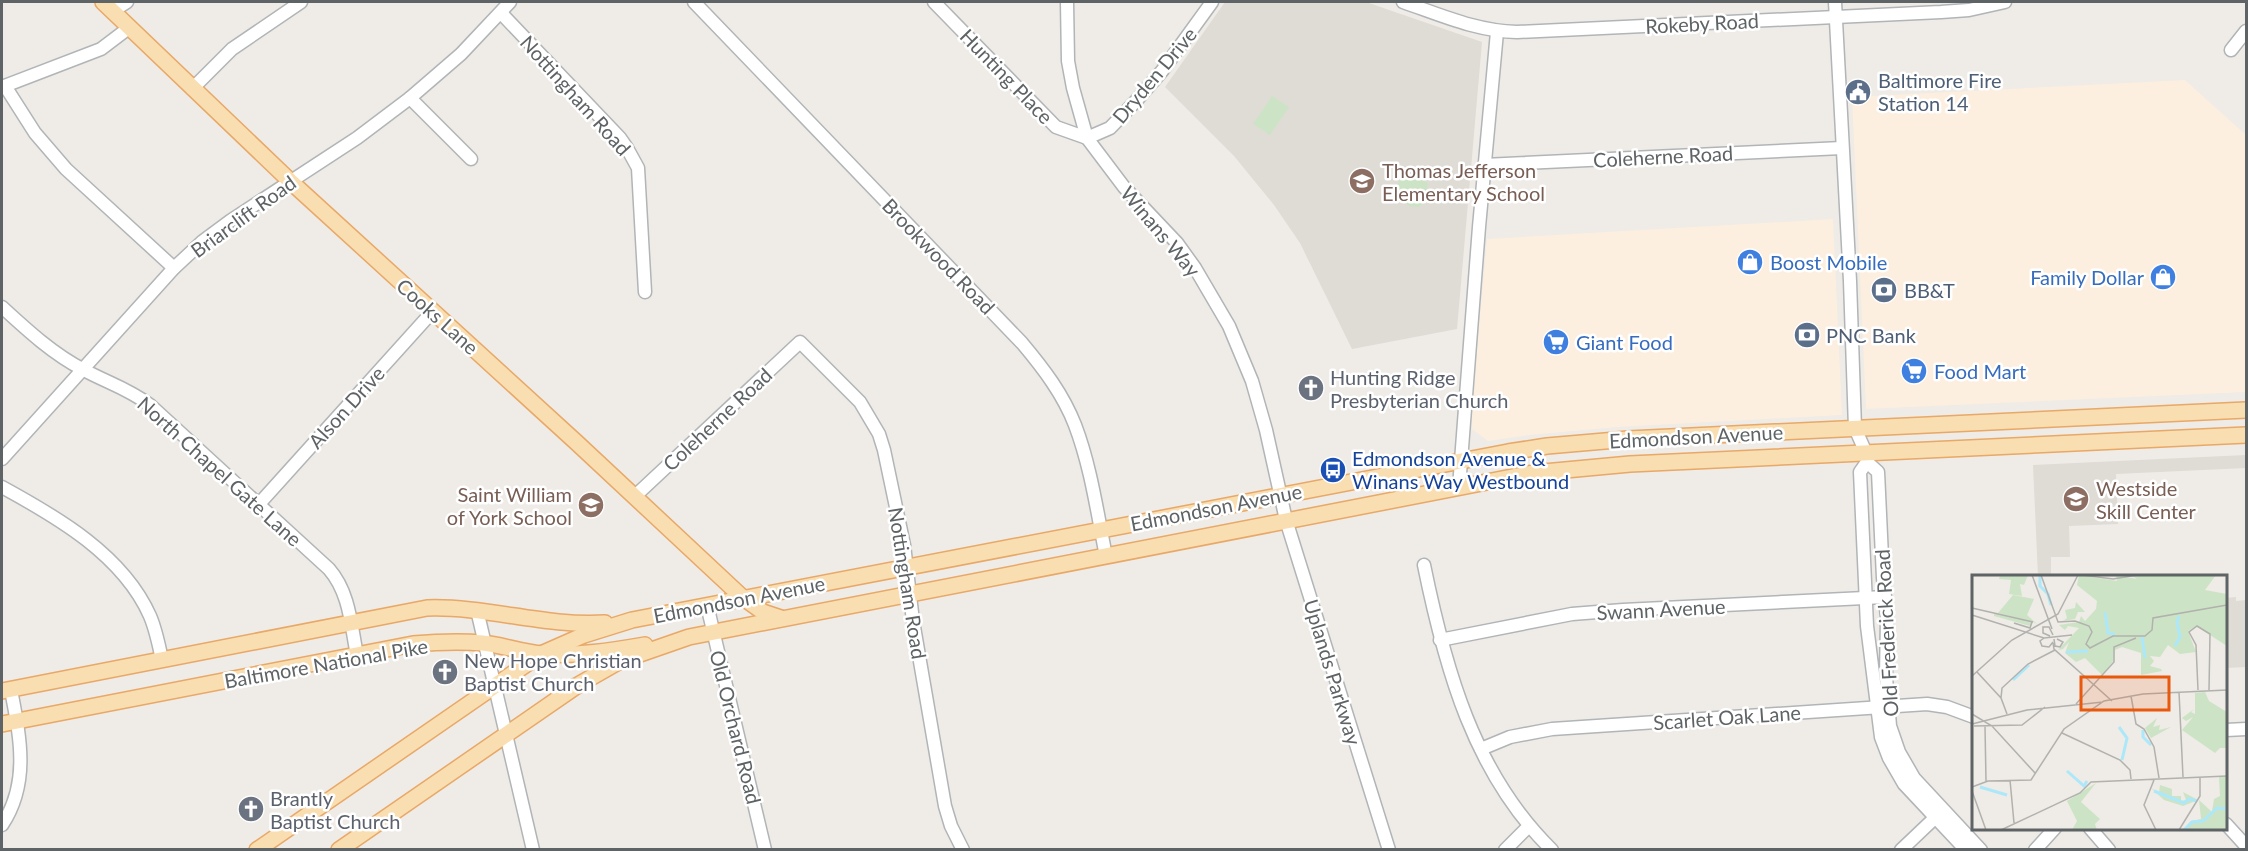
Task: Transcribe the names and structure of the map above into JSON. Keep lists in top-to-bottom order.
{
  "streets": {
    "main road": ["Cooks Lane", "Edmondson Avenue", "Baltimore National Pike"],
    "street": [
      "Rokeby Road",
      "Dryden Drive",
      "Hunting Place",
      "Nottingham Road",
      "Coleherne Road",
      "Briarclift Road",
      "Winans Way",
      "Brookwood Road",
      "Alson Drive",
      "North Chapel Gate Lane",
      "Swann Avenue",
      "Old Frederick Road",
      "Uplands Parkway",
      "Scarlet Oak Lane",
      "Old Orchard Road"
    ]
  },
  "crossings": [
    ["Dryden Drive", "Hunting Place"],
    ["Dryden Drive", "Winans Way"],
    ["Hunting Place", "Winans Way"],
    ["Nottingham Road", "Coleherne Road"],
    ["Nottingham Road", "Briarclift Road"],
    ["Nottingham Road", "Edmondson Avenue"],
    ["Coleherne Road", "Cooks Lane"],
    ["Briarclift Road", "Cooks Lane"],
    ["Briarclift Road", "North Chapel Gate Lane"],
    ["Winans Way", "Edmondson Avenue"],
    ["Winans Way", "Uplands Parkway"],
    ["Brookwood Road", "Edmondson Avenue"],
    ["Cooks Lane", "Alson Drive"],
    ["Cooks Lane", "Edmondson Avenue"],
    ["Alson Drive", "North Chapel Gate Lane"],
    ["Edmondson Avenue", "Old Frederick Road"],
    ["Edmondson Avenue", "Baltimore National Pike"],
    ["Edmondson Avenue", "Uplands Parkway"],
    ["Edmondson Avenue", "Old Orchard Road"],
    ["North Chapel Gate Lane", "Baltimore National Pike"],
    ["Swann Avenue", "Old Frederick Road"],
    ["Old Frederick Road", "Scarlet Oak Lane"]
  ],
  "places": {
    "public building": ["Baltimore Fire Station 14"],
    "school or university": ["Thomas Jefferson Elementary School", "Westside Skill Center", "Saint William of York School"],
    "shop": ["Boost Mobile", "Family Dollar"],
    "bank": ["BB&T", "PNC Bank"],
    "supermarket": ["Giant Food", "Food Mart"],
    "church": ["Hunting Ridge Presbyterian Church", "New Hope Christian Baptist Church", "Brantly Baptist Church"],
    "bus stop": ["Edmondson Avenue & Winans Way Westbound"]
  }
}
